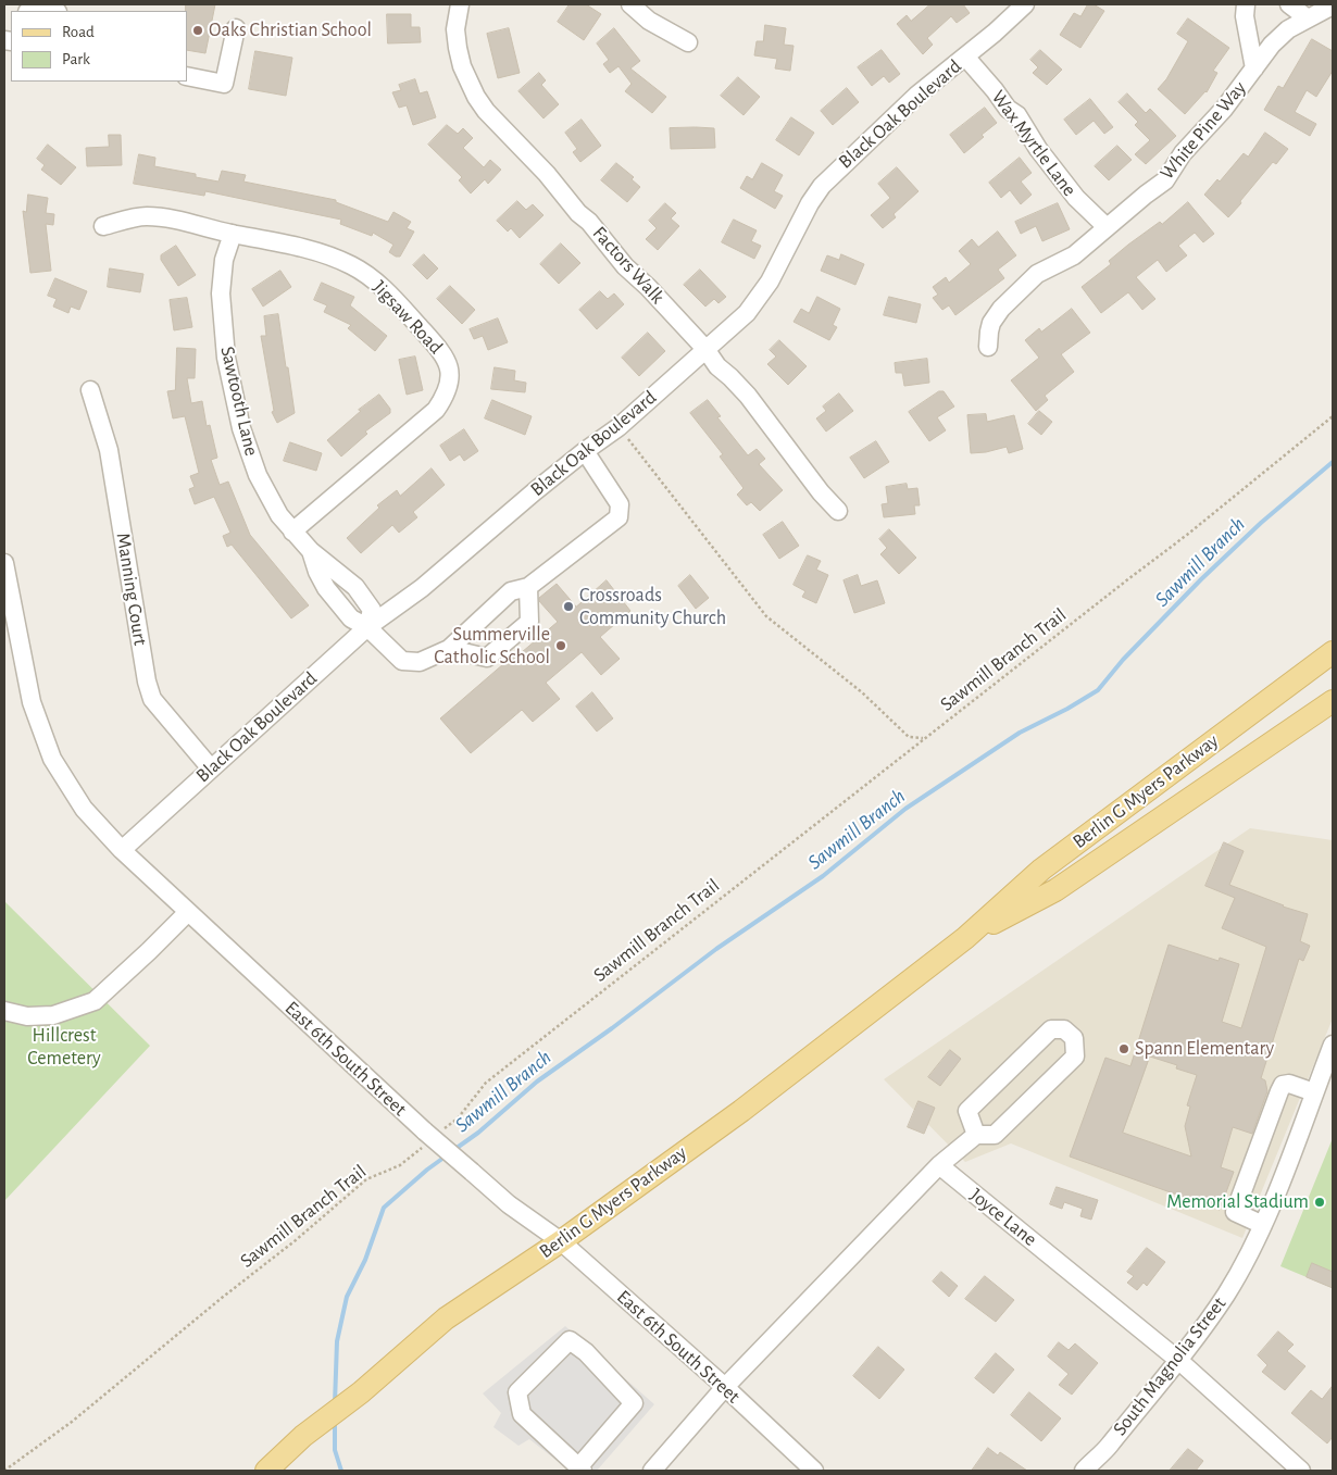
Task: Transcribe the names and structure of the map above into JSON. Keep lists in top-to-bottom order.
{
  "streets": {
    "main road": ["Berlin G Myers Parkway"],
    "street": [
      "Black Oak Boulevard",
      "White Pine Way",
      "Wax Myrtle Lane",
      "Factors Walk",
      "Jigsaw Road",
      "Sawtooth Lane",
      "Manning Court",
      "East 6th South Street",
      "Joyce Lane",
      "South Magnolia Street"
    ],
    "path": ["Sawmill Branch Trail"]
  },
  "crossings": [
    ["Black Oak Boulevard", "Wax Myrtle Lane"],
    ["Black Oak Boulevard", "Factors Walk"],
    ["Black Oak Boulevard", "Sawtooth Lane"],
    ["Black Oak Boulevard", "Manning Court"],
    ["Black Oak Boulevard", "East 6th South Street"],
    ["White Pine Way", "Wax Myrtle Lane"],
    ["Jigsaw Road", "Sawtooth Lane"],
    ["Sawmill Branch Trail", "East 6th South Street"],
    ["Berlin G Myers Parkway", "East 6th South Street"],
    ["Joyce Lane", "South Magnolia Street"]
  ],
  "water": ["Sawmill Branch"],
  "parks": ["Hillcrest Cemetery"],
  "places": [
    "Oaks Christian School",
    "Crossroads Community Church",
    "Summerville Catholic School",
    "Spann Elementary",
    "Memorial Stadium"
  ],
  "legend": ["Road", "Park"]
}
